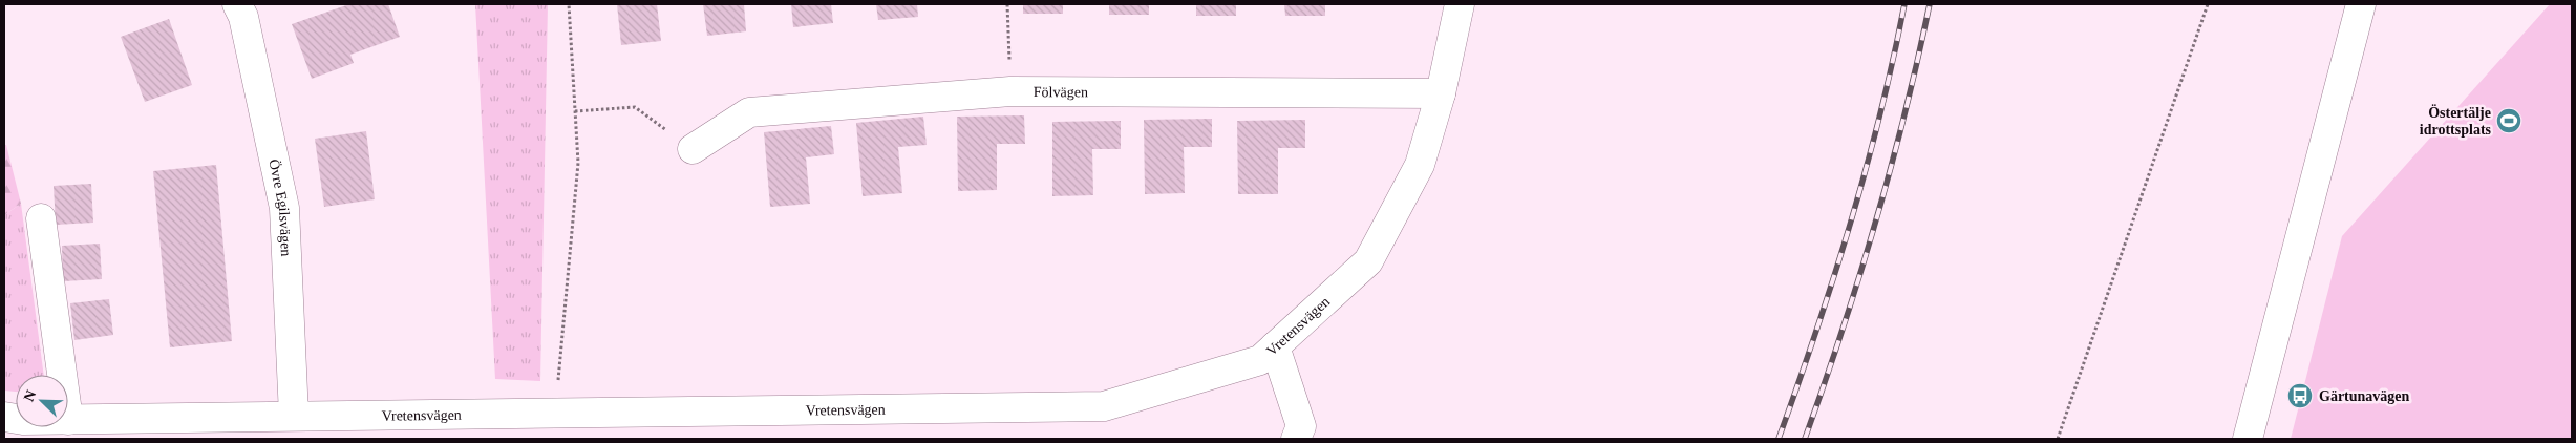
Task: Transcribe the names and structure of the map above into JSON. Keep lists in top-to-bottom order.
{
  "streets": {
    "street": ["Fölvägen", "Övre Egilsvägen", "Vretensvägen"]
  },
  "crossings": [
    ["Fölvägen", "Vretensvägen"],
    ["Övre Egilsvägen", "Vretensvägen"]
  ],
  "places": {
    "sports": ["Östertälje idrottsplats"],
    "bus stop": ["Gärtunavägen"]
  },
  "north": "top left"
}
